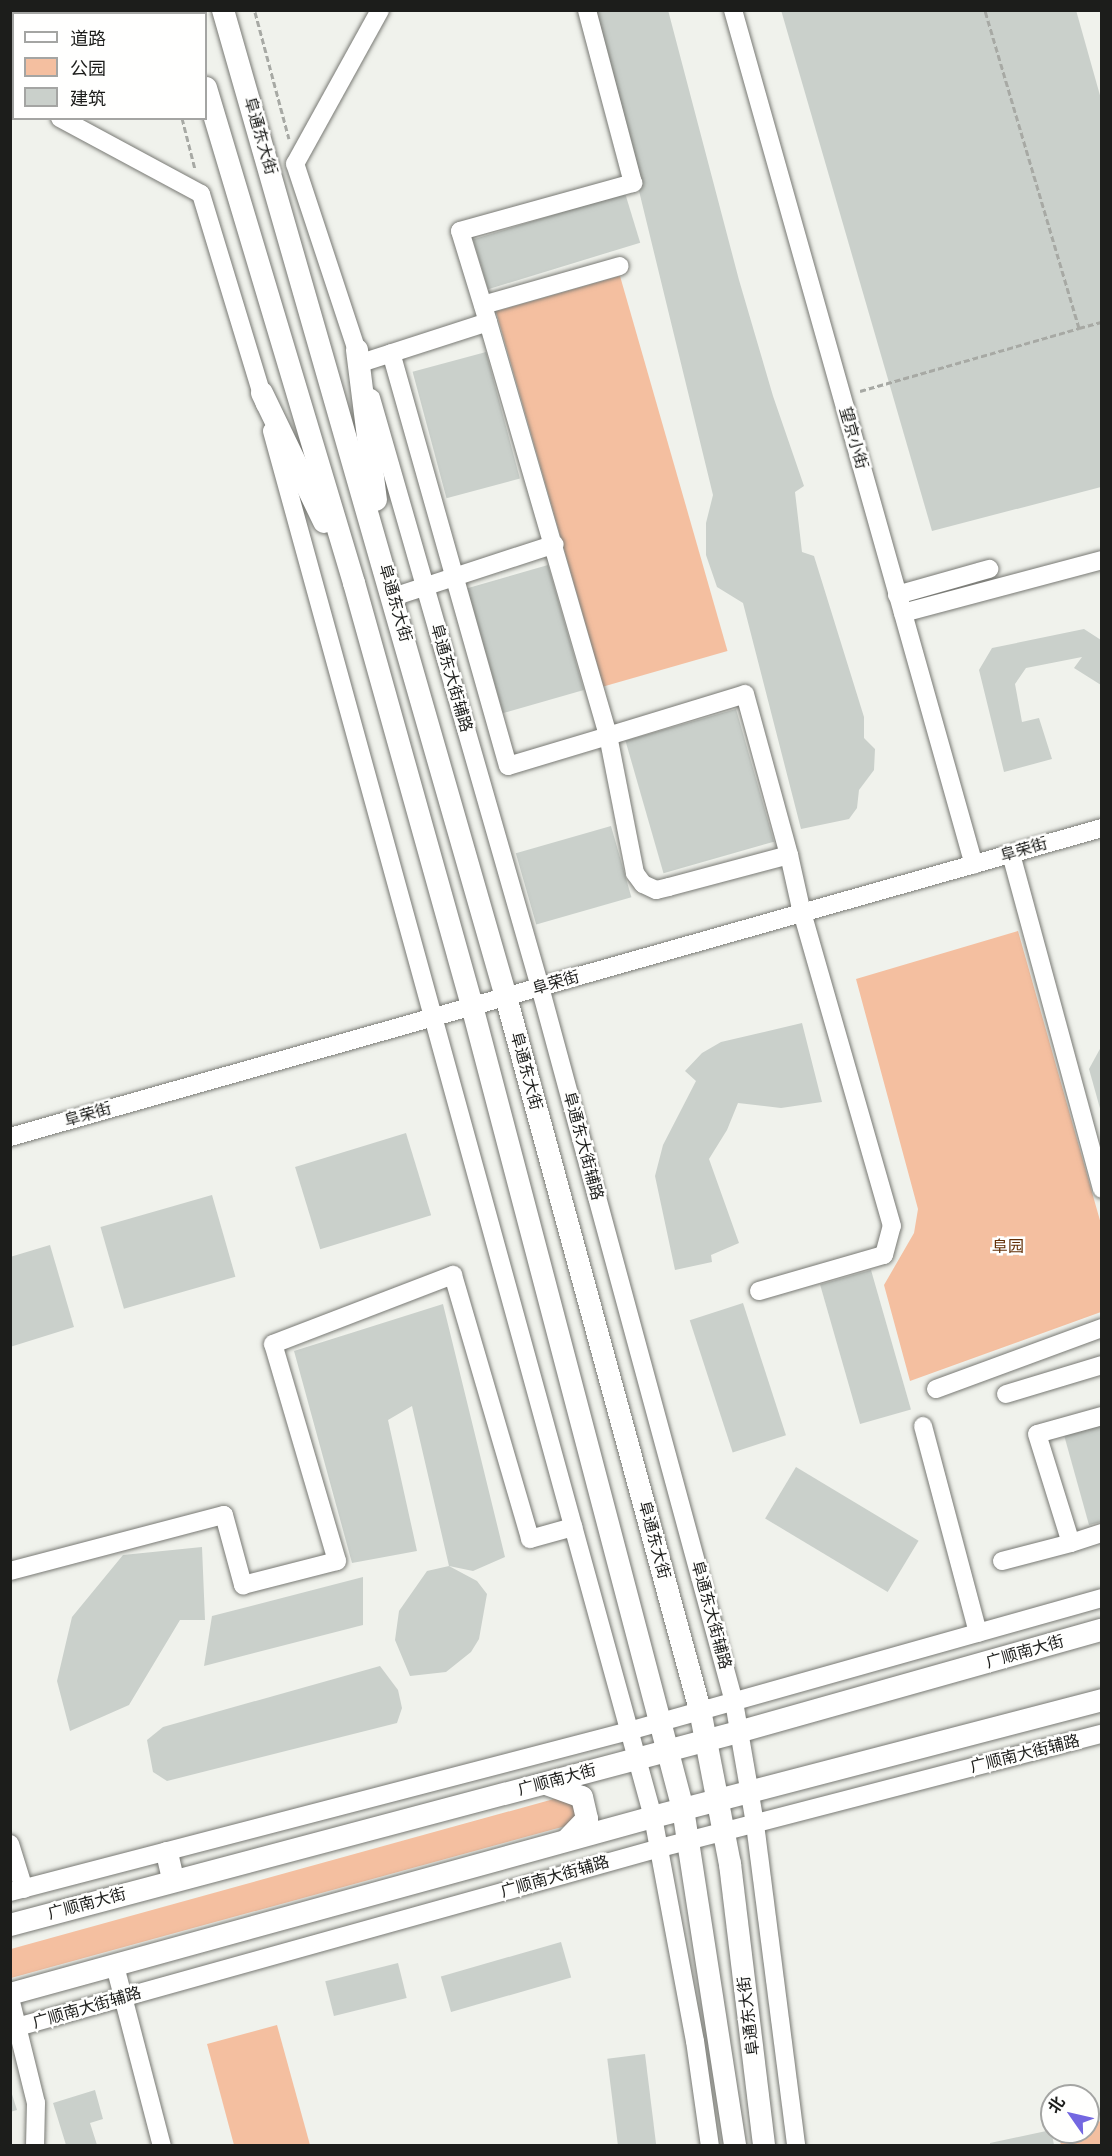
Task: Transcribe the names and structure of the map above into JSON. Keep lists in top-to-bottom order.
{
  "streets": {
    "main road": ["阜通东大街", "广顺南大街"],
    "street": [
      "望京小街",
      "阜通东大街辅路",
      "阜荣街",
      "广顺南大街辅路"
    ]
  },
  "crossings": [
    ["阜通东大街", "阜荣街"],
    ["阜通东大街", "广顺南大街"],
    ["阜通东大街", "广顺南大街辅路"],
    ["望京小街", "阜荣街"],
    ["阜通东大街辅路", "阜荣街"],
    ["阜通东大街辅路", "广顺南大街"],
    ["阜通东大街辅路", "广顺南大街辅路"]
  ],
  "parks": ["阜园"],
  "legend": ["道路", "公园", "建筑"],
  "north": "top left"
}
